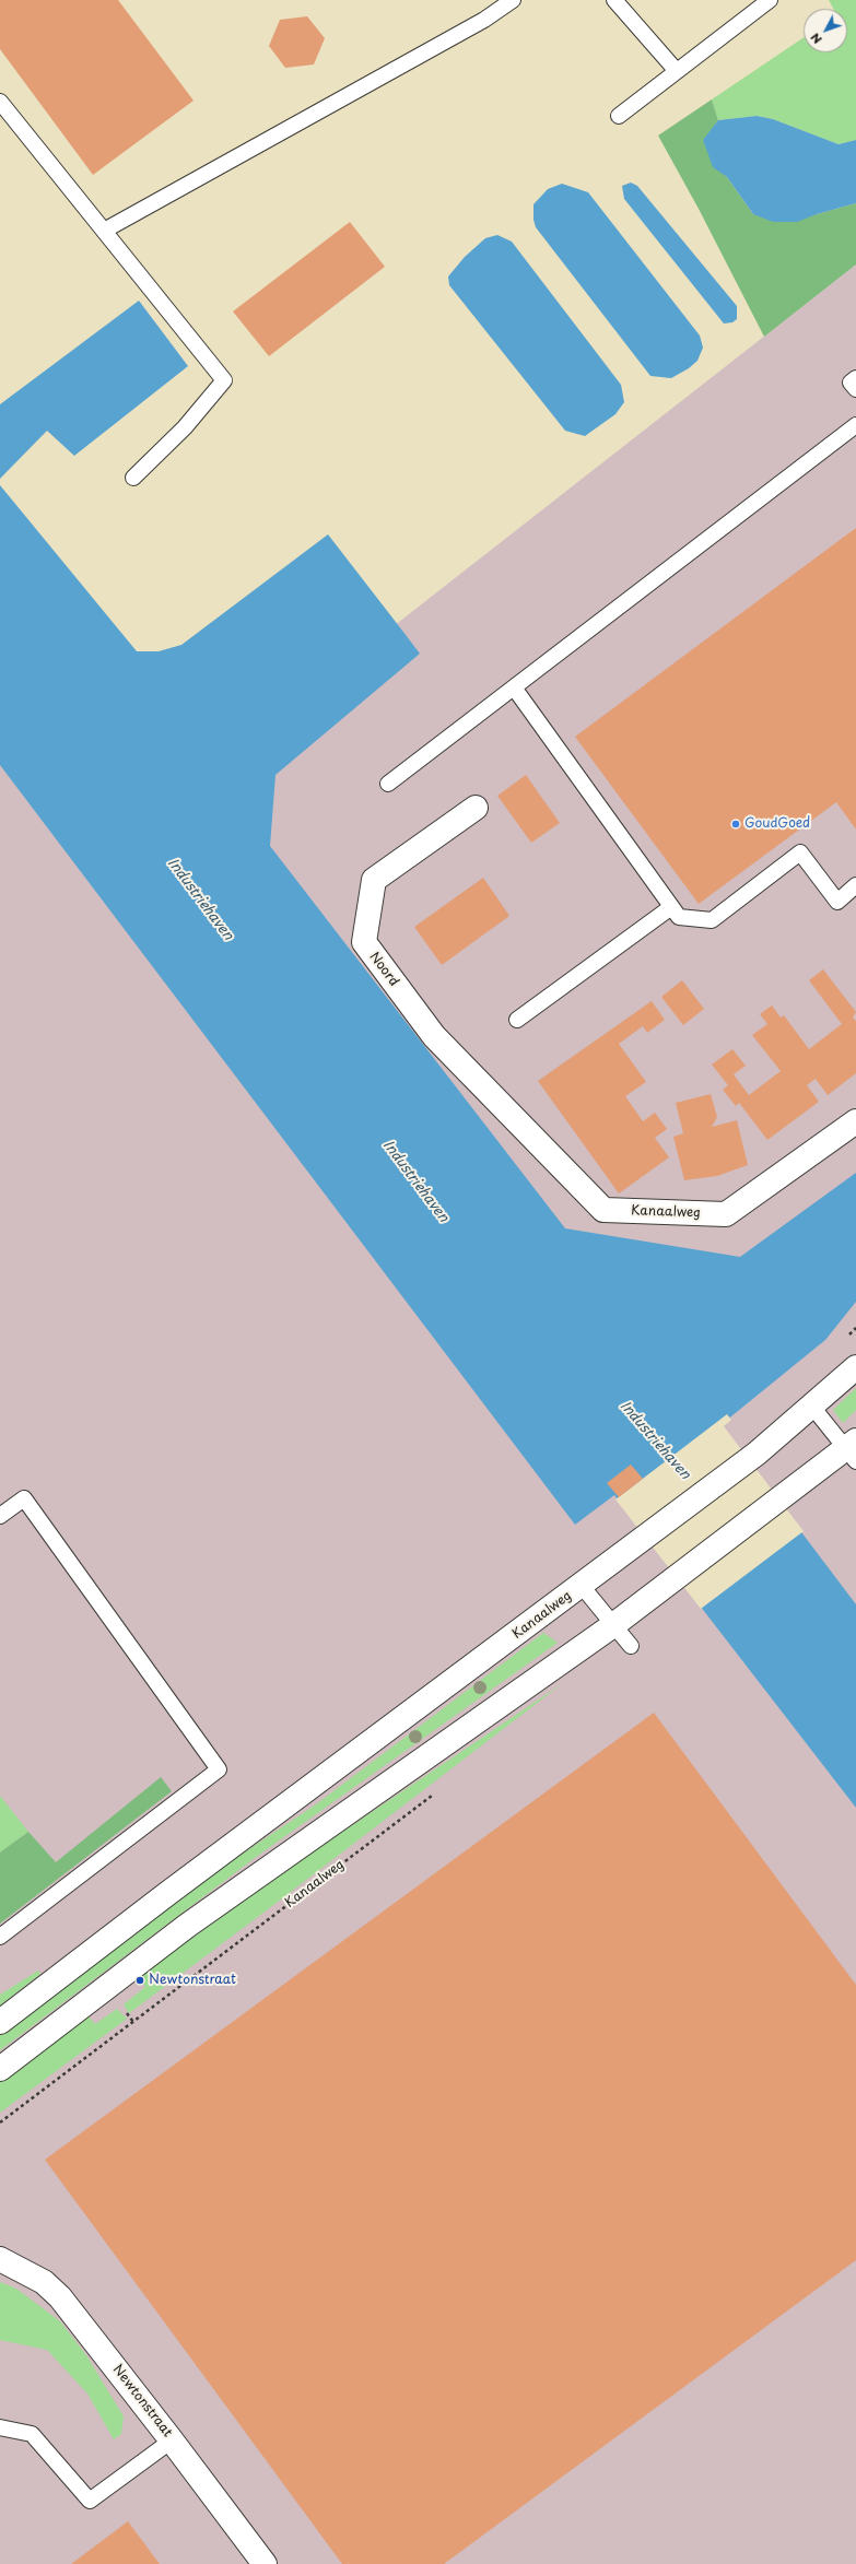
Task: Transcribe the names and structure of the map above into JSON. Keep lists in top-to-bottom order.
{
  "streets": {
    "street": ["Noord", "Kanaalweg", "Newtonstraat"]
  },
  "crossings": [
    ["Noord", "Kanaalweg"]
  ],
  "water": ["Industriehaven"],
  "places": ["GoudGoed", "Newtonstraat"],
  "north": "bottom left"
}
